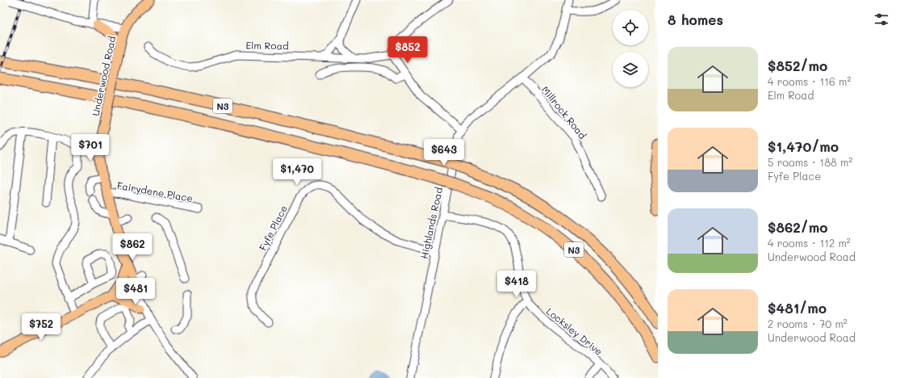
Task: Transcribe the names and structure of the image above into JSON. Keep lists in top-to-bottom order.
{
  "streets": {
    "highway": ["N3"],
    "main road": ["Underwood Road"],
    "street": [
      "Elm Road",
      "Millrock Road",
      "Fairydene Place",
      "Highlands Road",
      "Fyfe Place",
      "Locksley Drive"
    ]
  },
  "crossings": [
    ["Underwood Road", "Fairydene Place"],
    ["Millrock Road", "Highlands Road"],
    ["Highlands Road", "Fyfe Place"],
    ["Highlands Road", "Locksley Drive"]
  ],
  "page": {
    "heading": "8 homes",
    "price": [
      "$852",
      "$701",
      "$643",
      "$1,470",
      "$862",
      "$418",
      "$481",
      "$752"
    ],
    "list": [
      {
        "name": "$852/mo",
        "note": "4 rooms · 116 m² · Elm Road"
      },
      {
        "name": "$1,470/mo",
        "note": "5 rooms · 188 m² · Fyfe Place"
      },
      {
        "name": "$862/mo",
        "note": "4 rooms · 112 m² · Underwood Road"
      },
      {
        "name": "$481/mo",
        "note": "2 rooms · 70 m² · Underwood Road"
      }
    ]
  }
}
